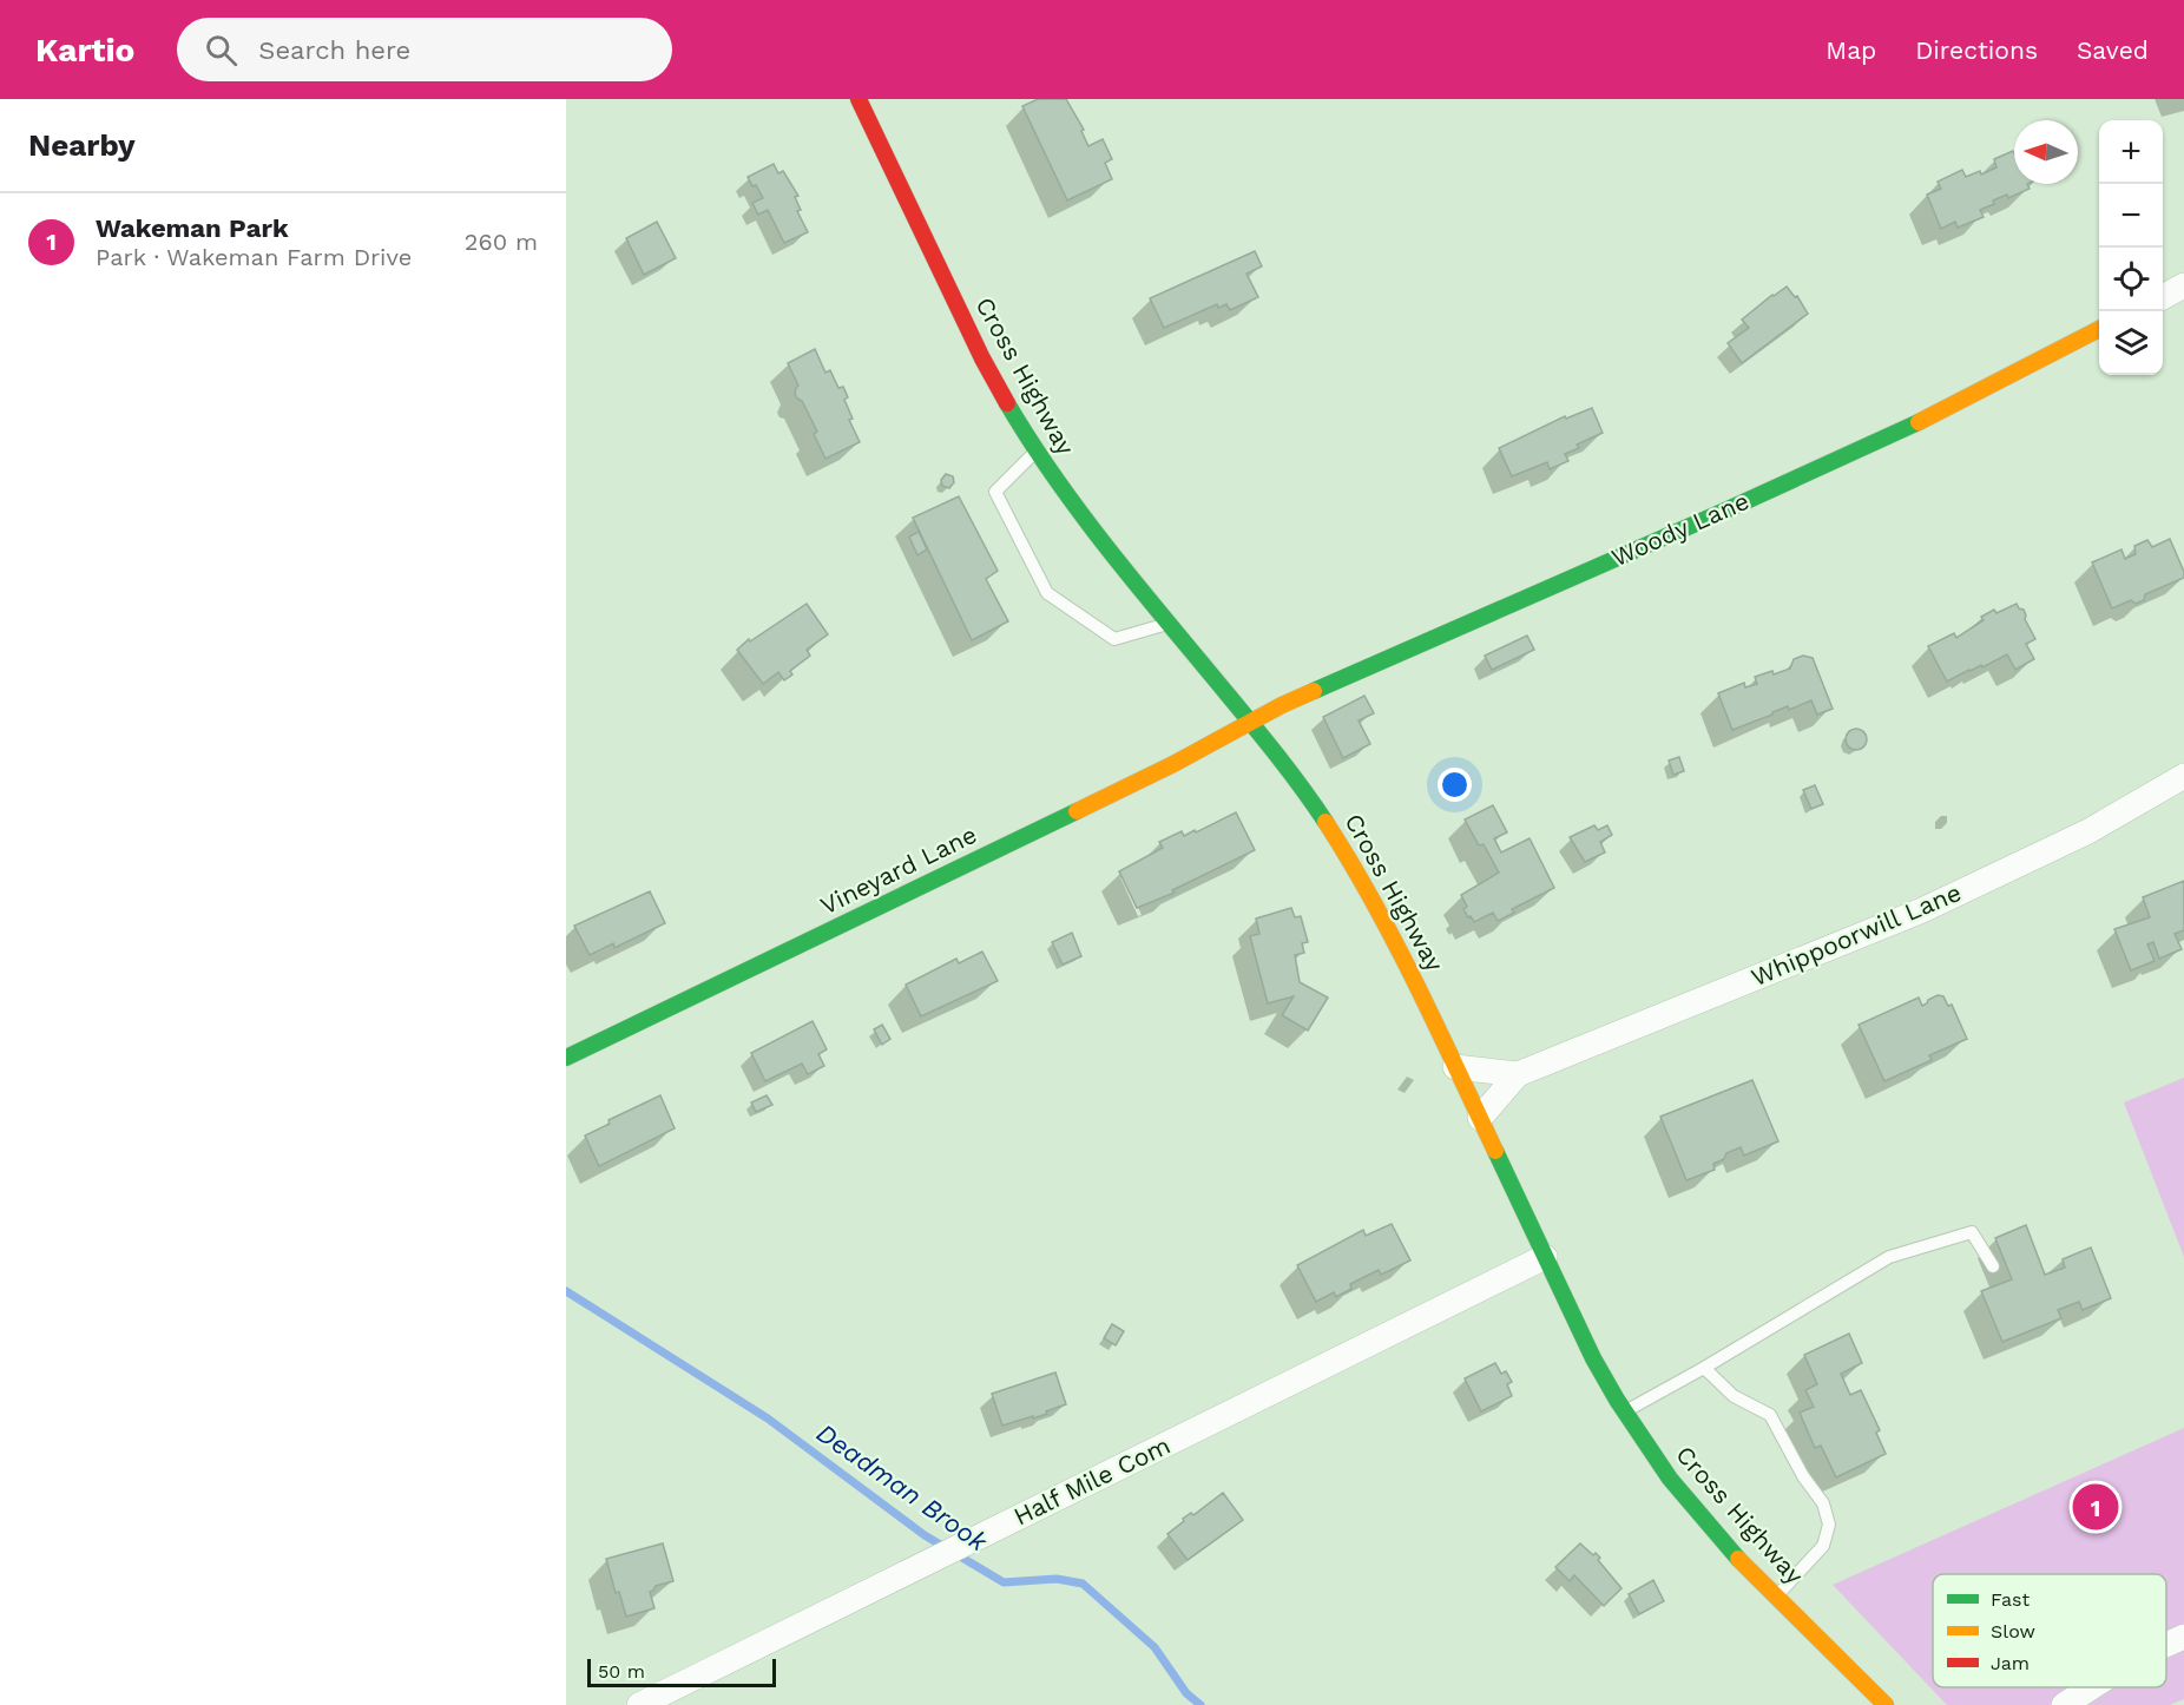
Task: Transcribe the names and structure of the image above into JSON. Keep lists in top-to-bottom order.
{
  "streets": {
    "street": [
      "Cross Highway",
      "Woody Lane",
      "Vineyard Lane",
      "Whippoorwill Lane",
      "Half Mile Com"
    ]
  },
  "crossings": [
    ["Cross Highway", "Woody Lane"],
    ["Cross Highway", "Vineyard Lane"],
    ["Cross Highway", "Whippoorwill Lane"],
    ["Cross Highway", "Half Mile Com"],
    ["Woody Lane", "Vineyard Lane"]
  ],
  "water": ["Deadman Brook"],
  "legend": ["Fast", "Slow", "Jam"],
  "scale_bar": "50 m",
  "north": "left",
  "page": {
    "header": "Kartio",
    "search": "Search here",
    "nav": ["Map", "Directions", "Saved"],
    "heading": "Nearby",
    "map_buttons": ["+", "−"],
    "list": [
      {
        "mark": "1",
        "name": "Wakeman Park",
        "note": "Park · Wakeman Farm Drive",
        "value": "260 m"
      }
    ],
    "pins": "1",
    "scale": "50 m"
  }
}
